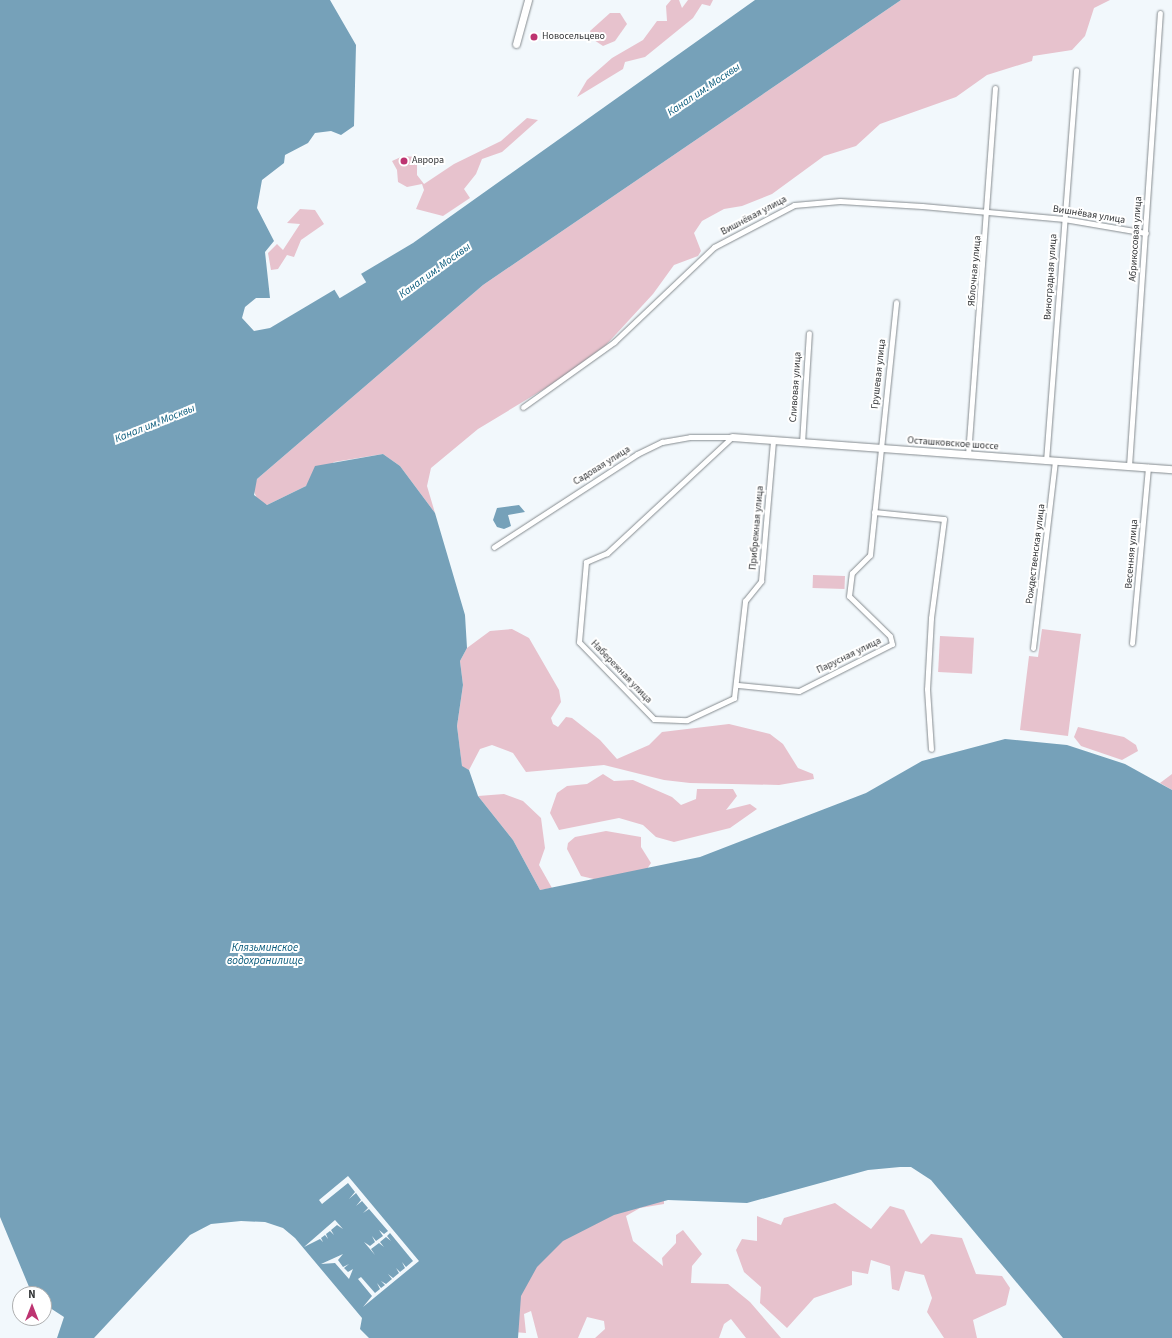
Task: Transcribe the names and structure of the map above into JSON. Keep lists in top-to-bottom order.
{
  "streets": {
    "street": [
      "Вишнёвая улица",
      "Абрикосовая улица",
      "Яблочная улица",
      "Виноградная улица",
      "Грушевая улица",
      "Сливовая улица",
      "Осташковское шоссе",
      "Садовая улица",
      "Прибрежная улица",
      "Рождественская улица",
      "Весенняя улица",
      "Парусная улица",
      "Набережная улица"
    ]
  },
  "crossings": [
    ["Вишнёвая улица", "Абрикосовая улица"],
    ["Вишнёвая улица", "Яблочная улица"],
    ["Вишнёвая улица", "Виноградная улица"],
    ["Абрикосовая улица", "Осташковское шоссе"],
    ["Яблочная улица", "Осташковское шоссе"],
    ["Виноградная улица", "Осташковское шоссе"],
    ["Грушевая улица", "Осташковское шоссе"],
    ["Грушевая улица", "Парусная улица"],
    ["Сливовая улица", "Осташковское шоссе"],
    ["Осташковское шоссе", "Садовая улица"],
    ["Осташковское шоссе", "Прибрежная улица"],
    ["Осташковское шоссе", "Рождественская улица"],
    ["Осташковское шоссе", "Весенняя улица"],
    ["Осташковское шоссе", "Парусная улица"],
    ["Осташковское шоссе", "Набережная улица"],
    ["Садовая улица", "Набережная улица"],
    ["Прибрежная улица", "Парусная улица"],
    ["Прибрежная улица", "Набережная улица"],
    ["Парусная улица", "Набережная улица"]
  ],
  "water": ["Канал им. Москвы", "Клязьминское водохранилище"],
  "places": ["Новосельцево", "Аврора"],
  "north": "top"
}
